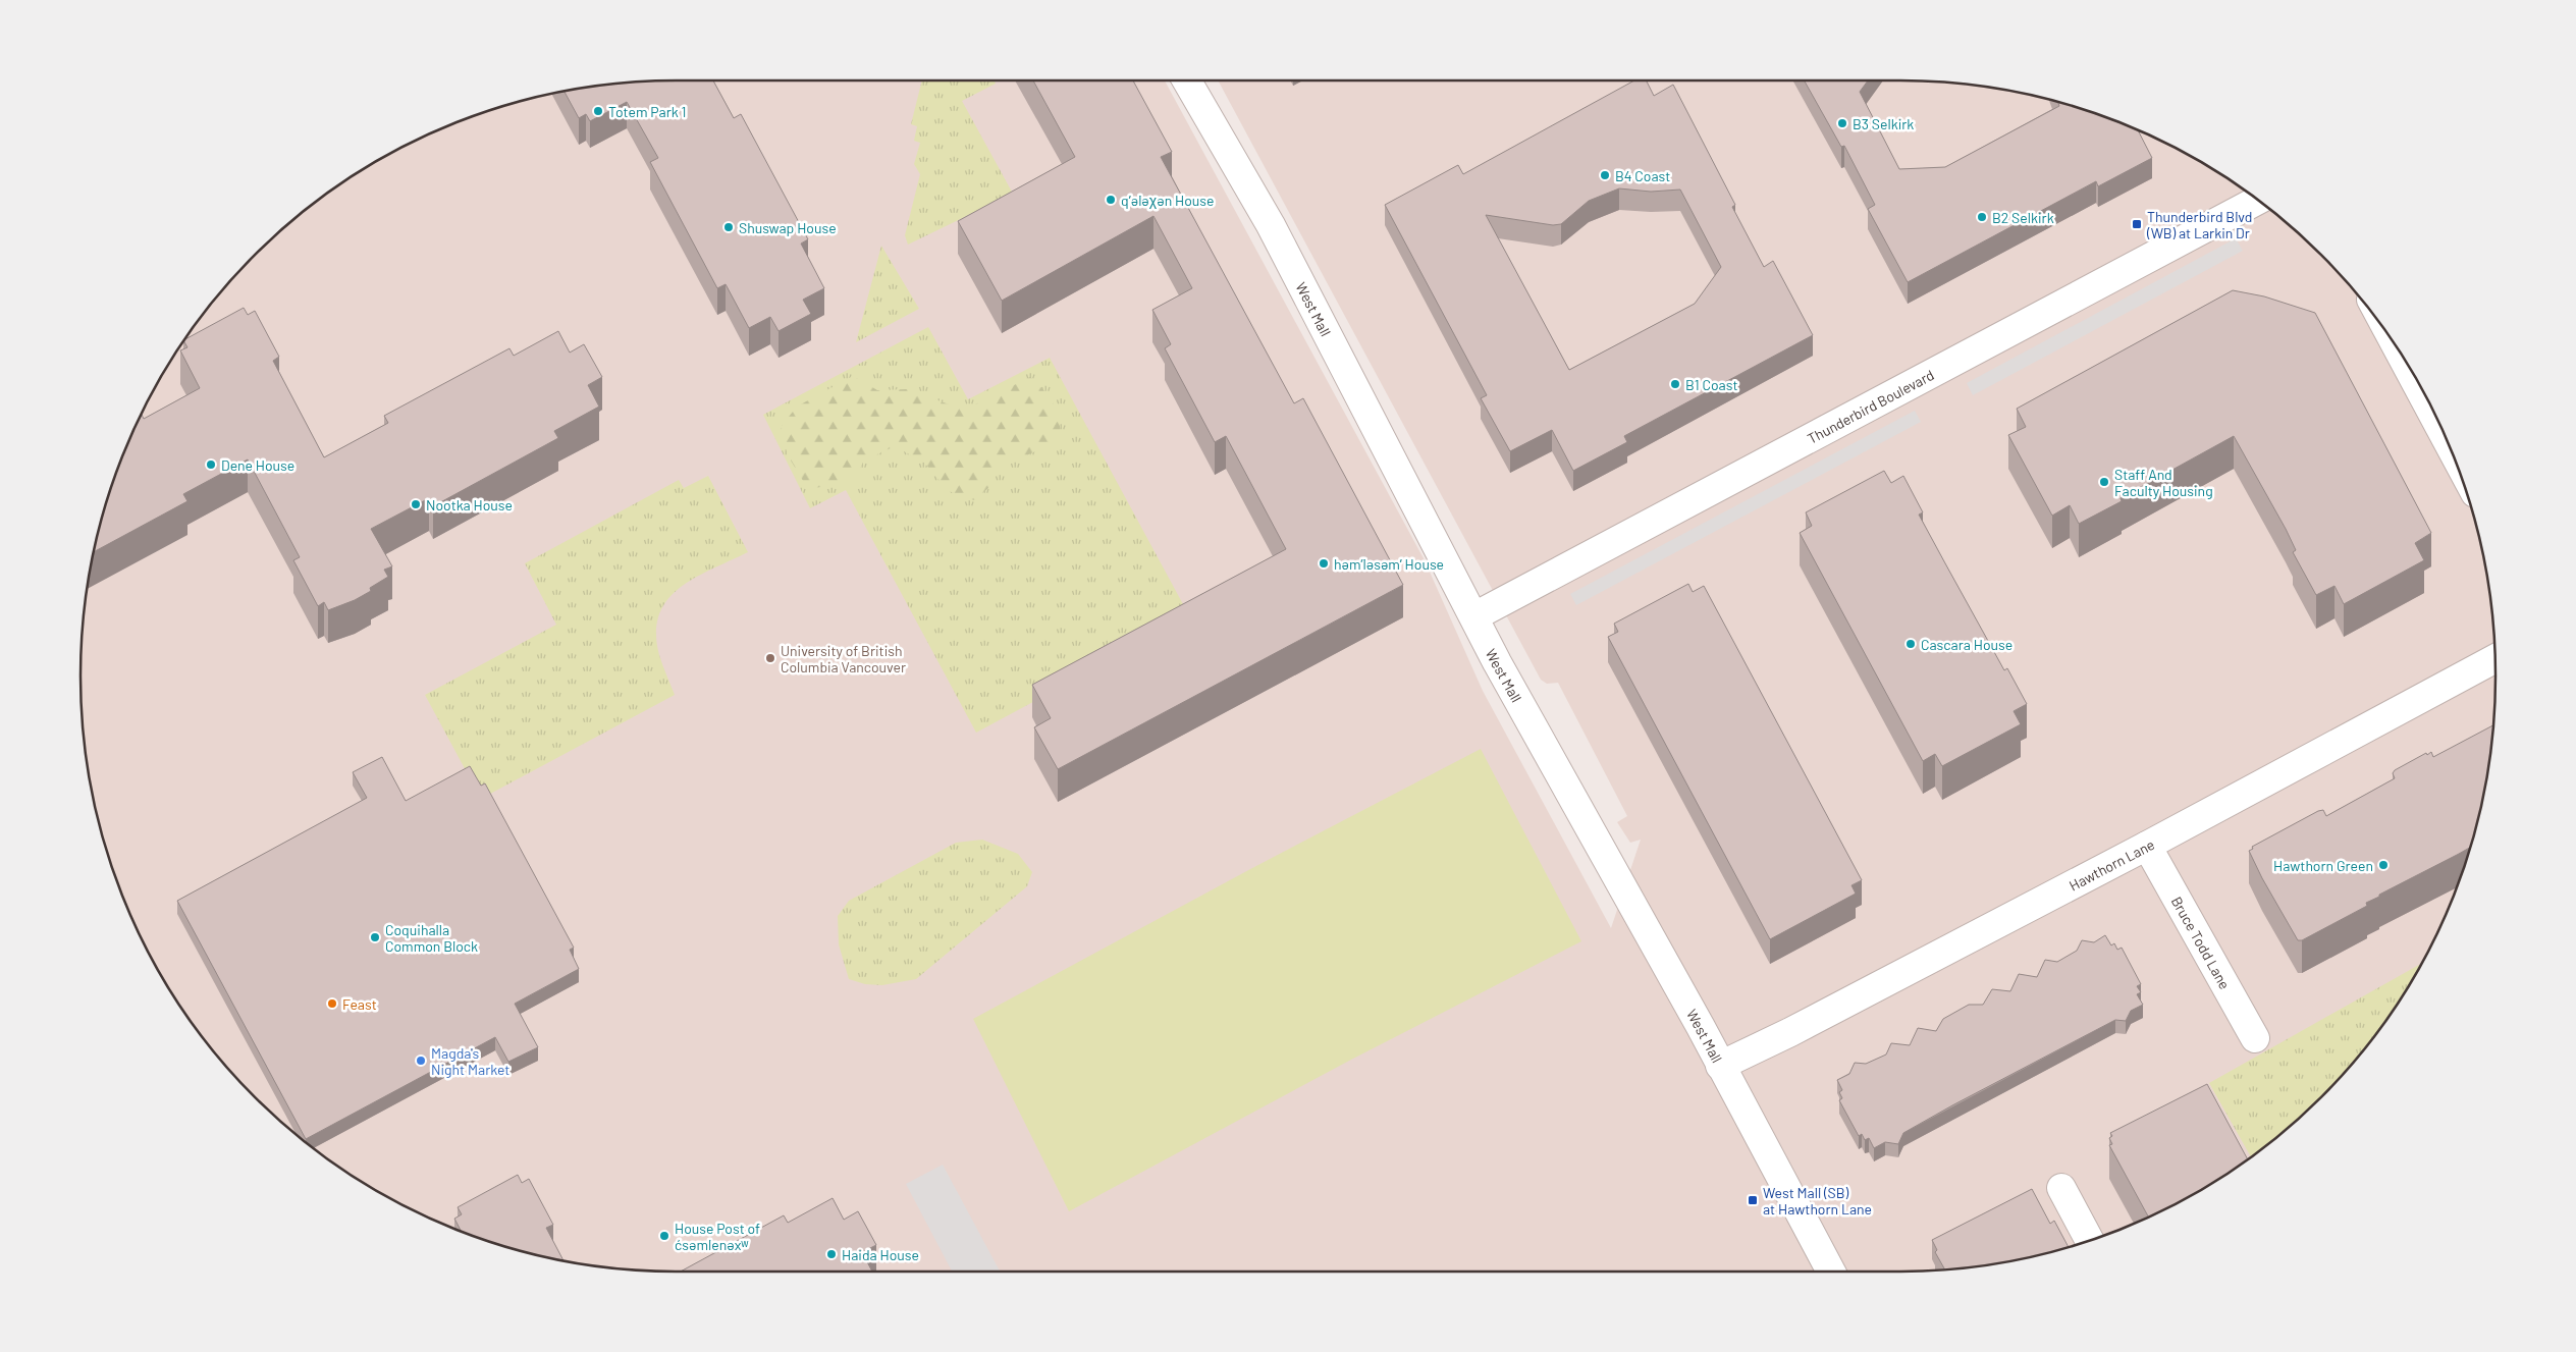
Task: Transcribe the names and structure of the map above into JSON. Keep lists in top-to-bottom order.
{
  "streets": {
    "street": [
      "West Mall",
      "Thunderbird Boulevard",
      "Hawthorn Lane",
      "Bruce Todd Lane"
    ]
  },
  "crossings": [
    ["West Mall", "Thunderbird Boulevard"],
    ["West Mall", "Hawthorn Lane"],
    ["Hawthorn Lane", "Bruce Todd Lane"]
  ],
  "places": {
    "other": [
      "Totem Park 1",
      "B3 Selkirk",
      "B4 Coast",
      "q’ələχən House",
      "B2 Selkirk",
      "Shuswap House",
      "B1 Coast",
      "Dene House",
      "Staff And Faculty Housing",
      "Nootka House",
      "həm’ləsəm’ House",
      "Cascara House",
      "University of British Columbia Vancouver",
      "Hawthorn Green",
      "Coquihalla Common Block",
      "Feast",
      "Magda's Night Market",
      "House Post of c̓səmlenəxʷ",
      "Haida House"
    ],
    "transit": ["Thunderbird Blvd (WB) at Larkin Dr", "West Mall (SB) at Hawthorn Lane"]
  }
}
